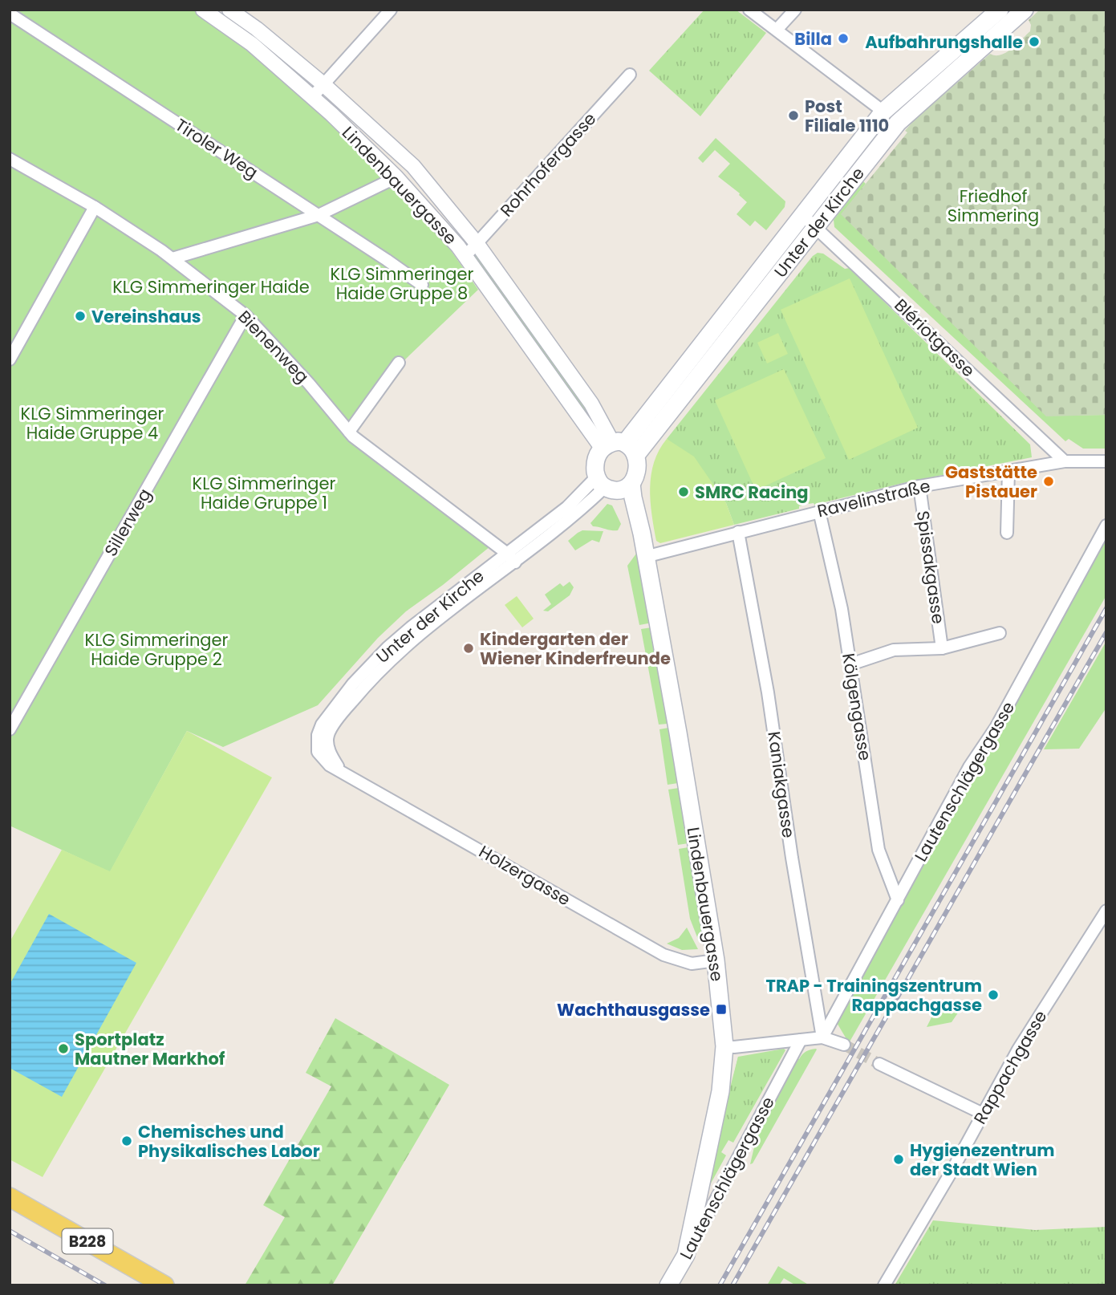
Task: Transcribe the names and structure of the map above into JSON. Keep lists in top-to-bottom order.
{
  "streets": {
    "main road": [
      "Lindenbauergasse",
      "Unter der Kirche",
      "Lautenschlägergasse",
      "B228"
    ],
    "street": [
      "Tiroler Weg",
      "Rohrhofergasse",
      "Blériotgasse",
      "Bienenweg",
      "Ravelinstraße",
      "Sillerweg",
      "Spissakgasse",
      "Kölgengasse",
      "Kaniakgasse",
      "Holzergasse",
      "Rappachgasse"
    ]
  },
  "crossings": [
    ["Rohrhofergasse", "Lindenbauergasse"],
    ["Lindenbauergasse", "Unter der Kirche"],
    ["Lindenbauergasse", "Ravelinstraße"],
    ["Lindenbauergasse", "Lautenschlägergasse"],
    ["Lindenbauergasse", "Holzergasse"],
    ["Unter der Kirche", "Blériotgasse"],
    ["Unter der Kirche", "Bienenweg"],
    ["Unter der Kirche", "Holzergasse"],
    ["Blériotgasse", "Ravelinstraße"],
    ["Bienenweg", "Sillerweg"],
    ["Ravelinstraße", "Spissakgasse"],
    ["Ravelinstraße", "Kölgengasse"],
    ["Ravelinstraße", "Kaniakgasse"],
    ["Kölgengasse", "Lautenschlägergasse"],
    ["Lautenschlägergasse", "Kaniakgasse"]
  ],
  "parks": [
    "Friedhof Simmering",
    "KLG Simmeringer Haide Gruppe 8",
    "KLG Simmeringer Haide",
    "KLG Simmeringer Haide Gruppe 4",
    "KLG Simmeringer Haide Gruppe 1",
    "KLG Simmeringer Haide Gruppe 2"
  ],
  "places": {
    "other": [
      "Billa",
      "Aufbahrungshalle",
      "Post Filiale 1110",
      "Vereinshaus",
      "Gaststätte Pistauer",
      "SMRC Racing",
      "Kindergarten der Wiener Kinderfreunde",
      "TRAP - Trainingszentrum Rappachgasse",
      "Sportplatz Mautner Markhof",
      "Chemisches und Physikalisches Labor",
      "Hygienezentrum der Stadt Wien"
    ],
    "transit": ["Wachthausgasse"]
  }
}
